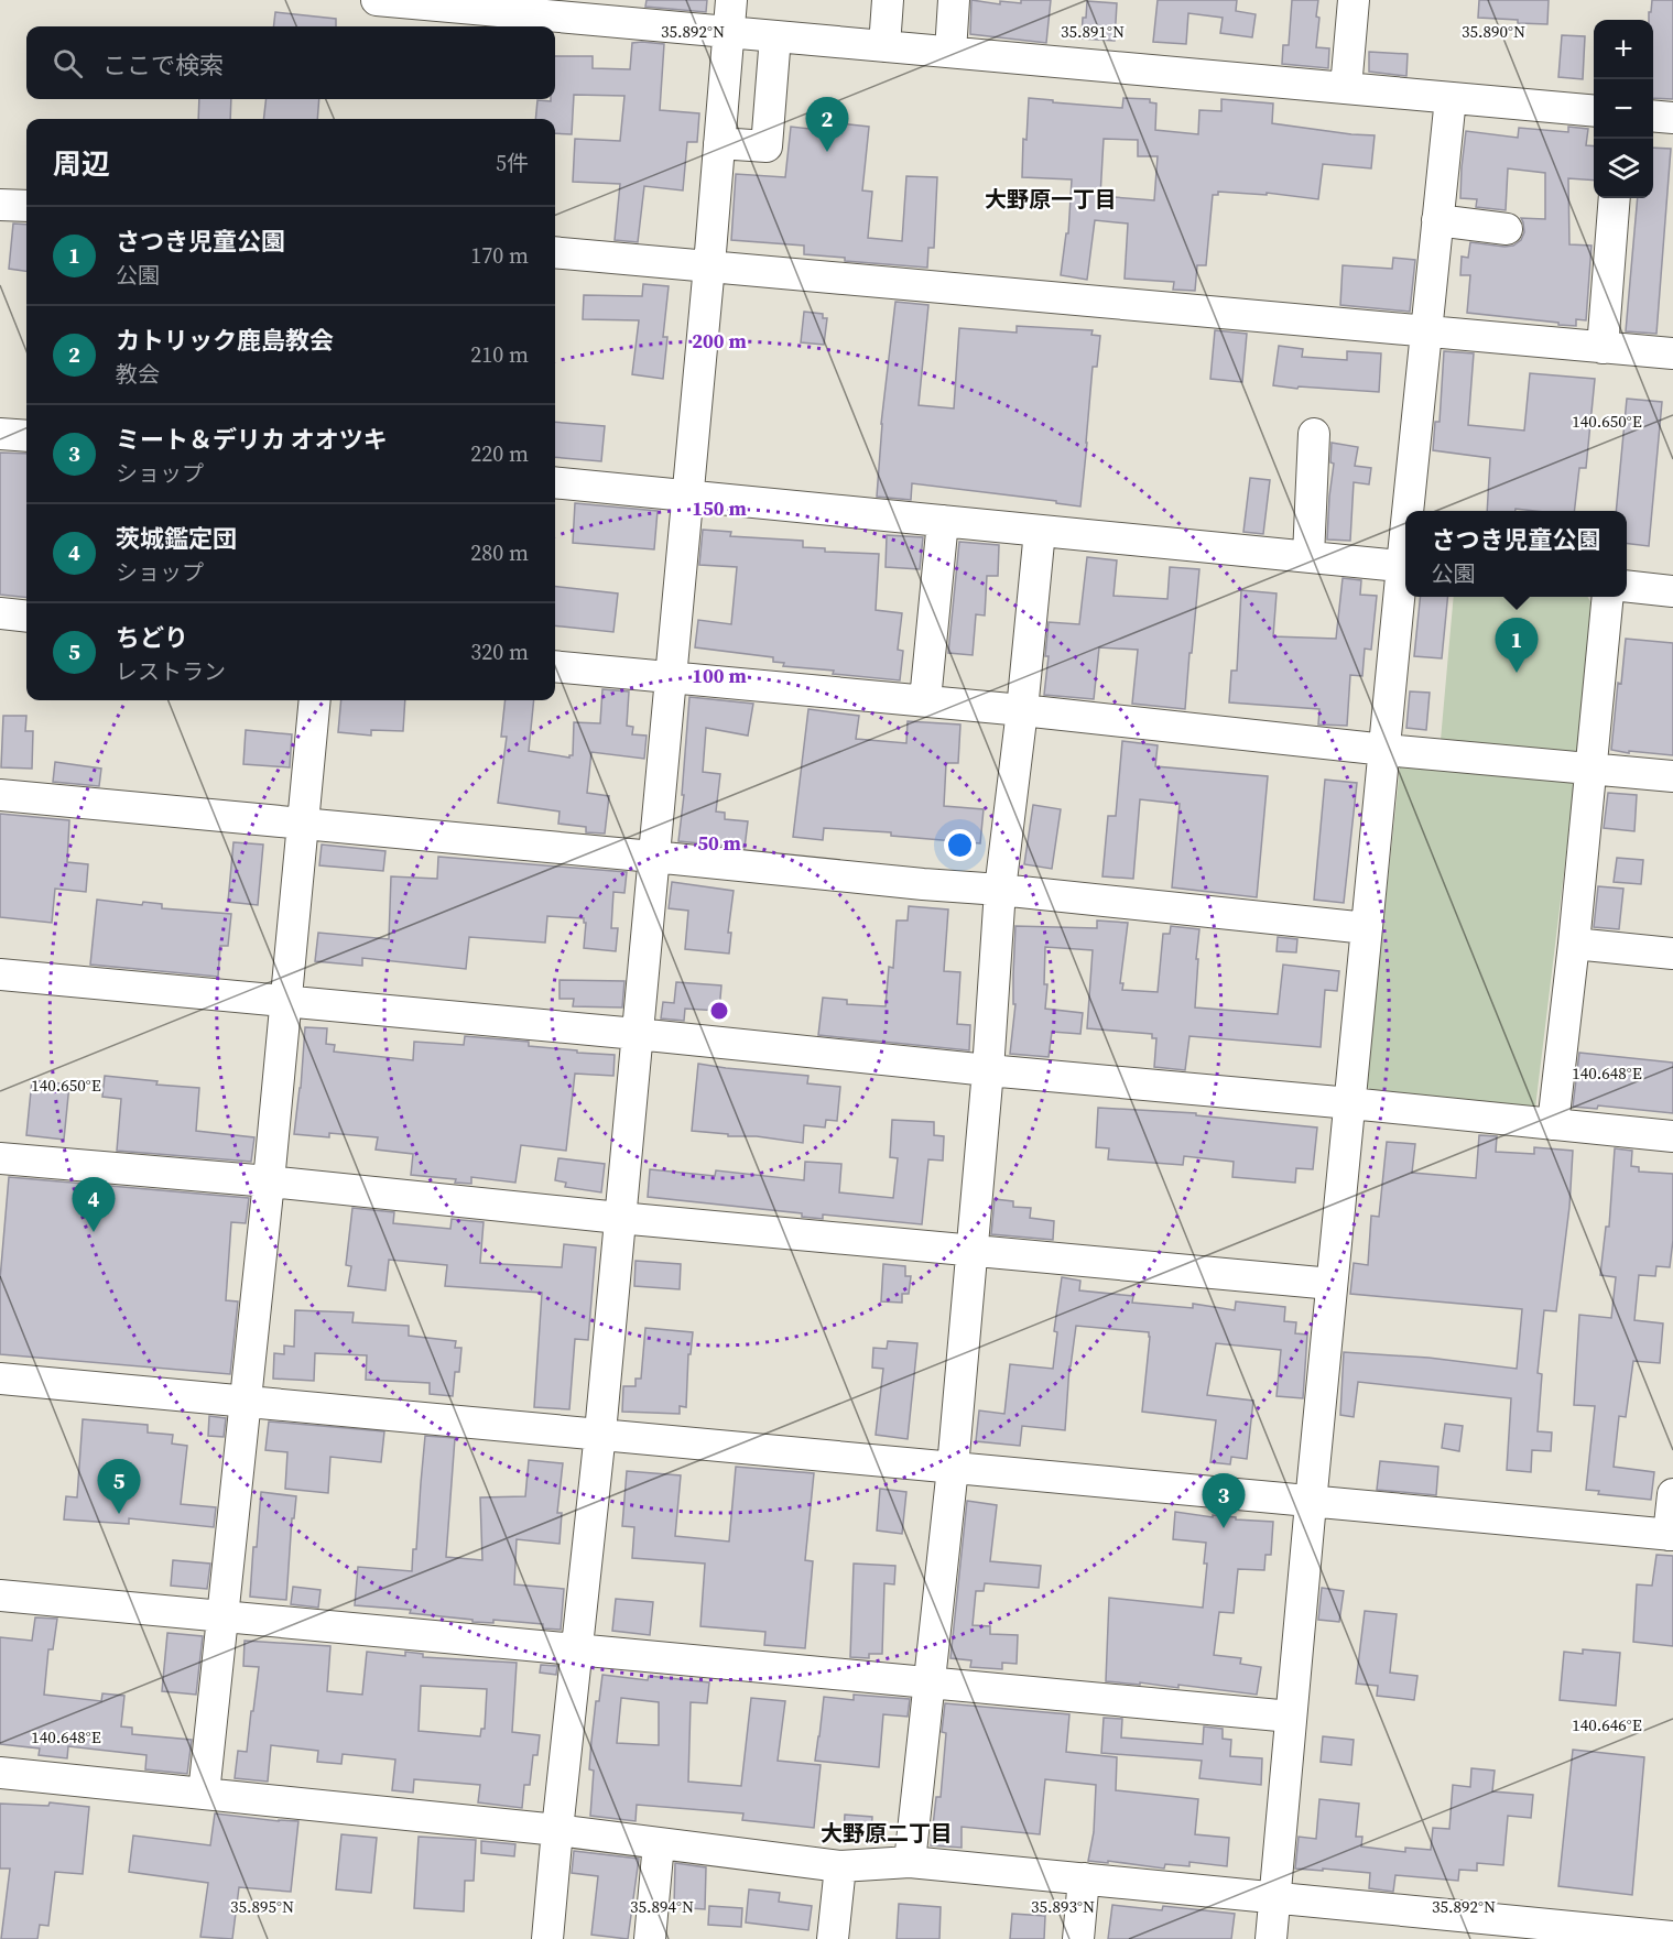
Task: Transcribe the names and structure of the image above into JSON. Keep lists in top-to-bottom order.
{
  "districts": ["大野原一丁目", "大野原二丁目"],
  "page": {
    "map_buttons": ["+", "−"],
    "search": "ここで検索",
    "pins": [
      "2",
      "1",
      "4",
      "5",
      "3"
    ],
    "heading": ["周辺", "5件"],
    "list": [
      {
        "mark": "1",
        "name": "さつき児童公園",
        "note": "公園",
        "value": "170 m"
      },
      {
        "mark": "2",
        "name": "カトリック鹿島教会",
        "note": "教会",
        "value": "210 m"
      },
      {
        "mark": "3",
        "name": "ミート＆デリカ オオツキ",
        "note": "ショップ",
        "value": "220 m"
      },
      {
        "mark": "4",
        "name": "茨城鑑定団",
        "note": "ショップ",
        "value": "280 m"
      },
      {
        "mark": "5",
        "name": "ちどり",
        "note": "レストラン",
        "value": "320 m"
      }
    ],
    "popup": ["さつき児童公園", "公園"]
  },
  "coordinates": [
    "35.892°N",
    "35.891°N",
    "35.890°N",
    "140.650°E",
    "140.648°E",
    "140.646°E",
    "35.895°N",
    "35.894°N",
    "35.893°N"
  ],
  "rings": [
    "200 m",
    "150 m",
    "100 m",
    "50 m"
  ]
}
